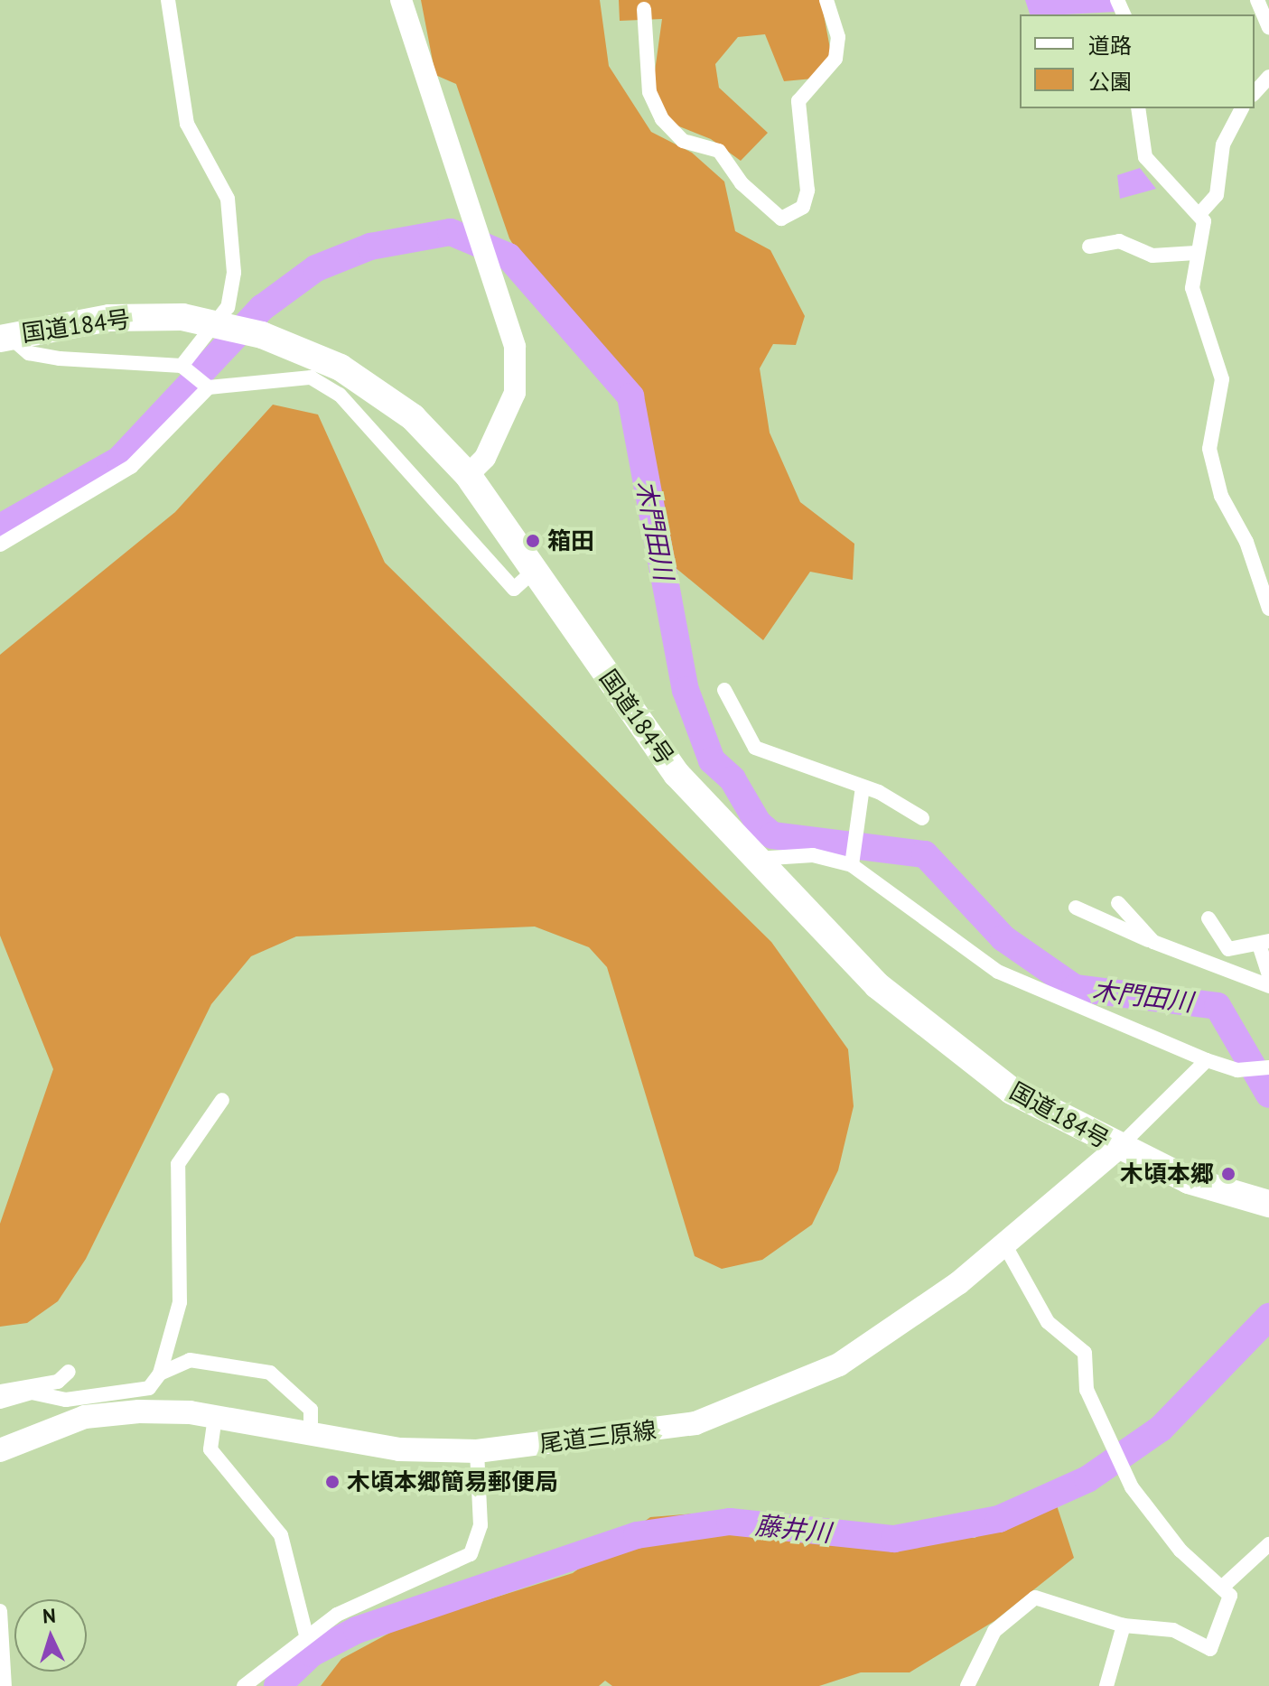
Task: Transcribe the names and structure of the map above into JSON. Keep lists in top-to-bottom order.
{
  "streets": {
    "highway": ["国道184号"],
    "main road": ["尾道三原線"]
  },
  "crossings": [
    ["国道184号", "尾道三原線"]
  ],
  "water": ["木門田川", "藤井川"],
  "places": ["箱田", "木頃本郷", "木頃本郷簡易郵便局"],
  "legend": ["道路", "公園"],
  "north": "top"
}
